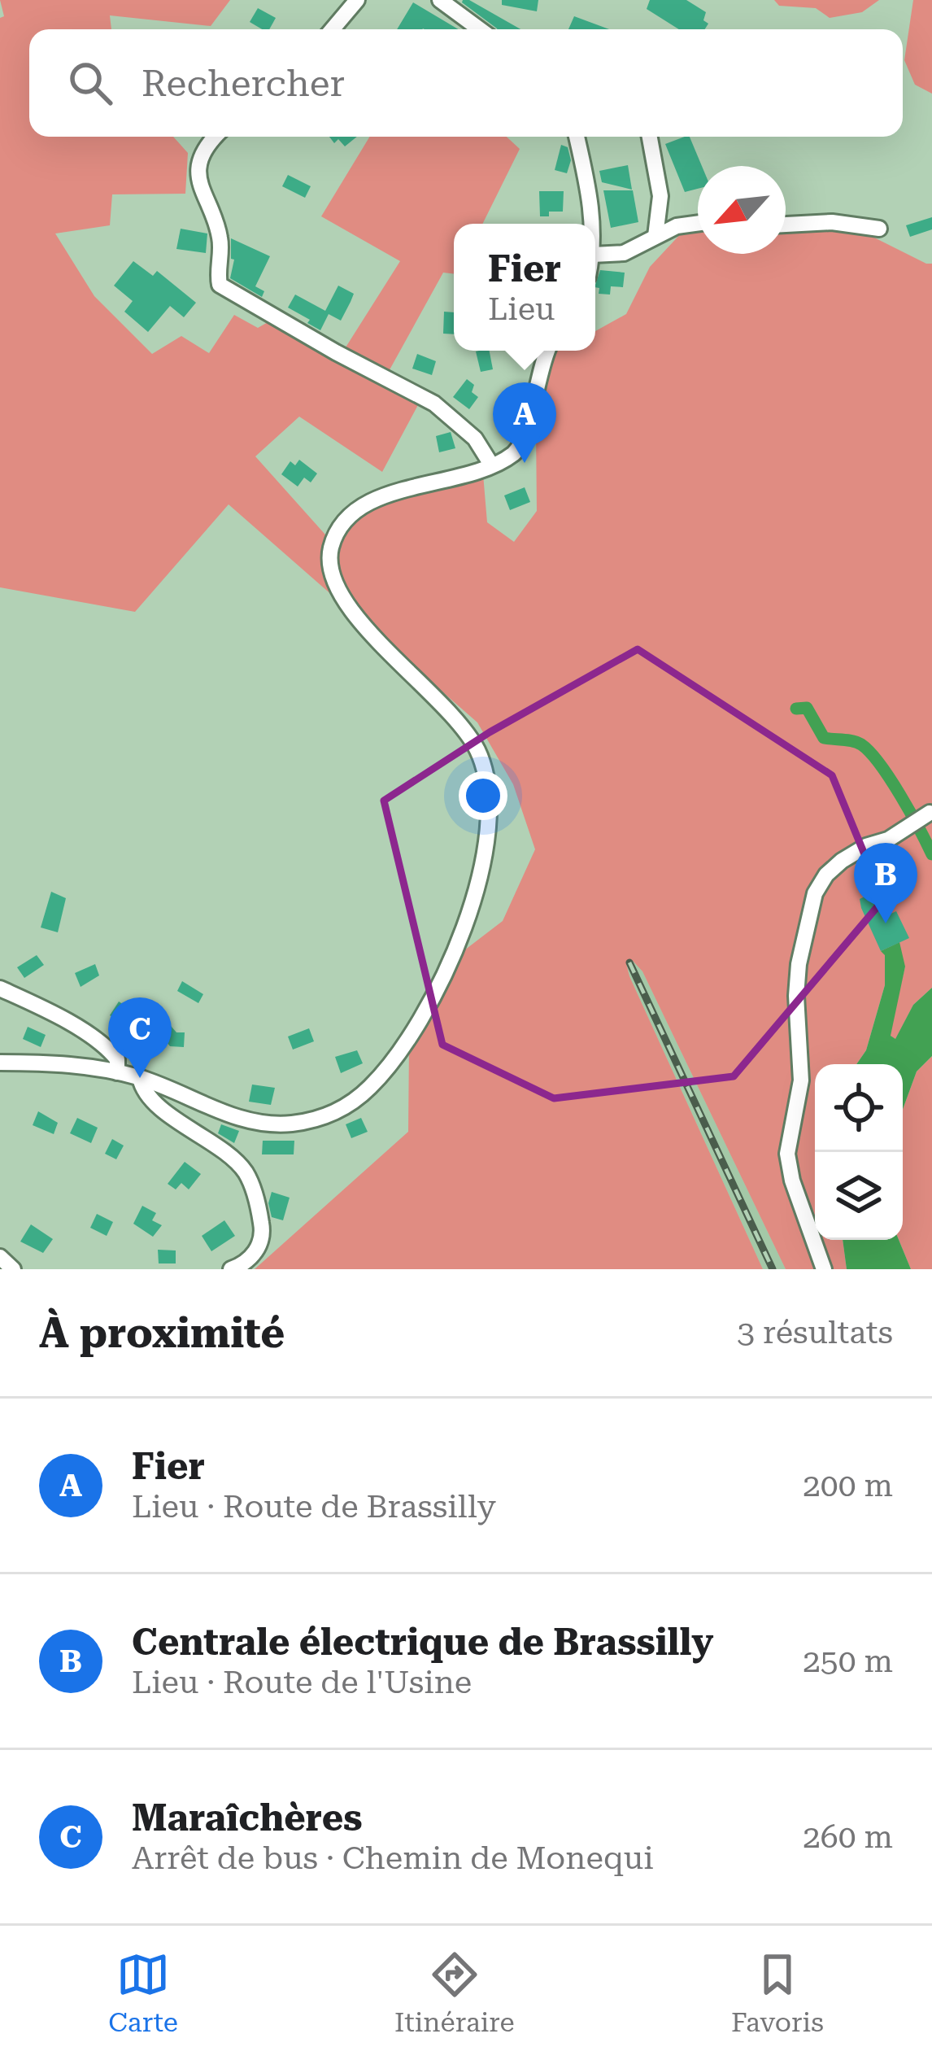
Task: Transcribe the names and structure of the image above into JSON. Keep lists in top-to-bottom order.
{
  "north": "bottom left",
  "page": {
    "search": "Rechercher",
    "popup": ["Fier", "Lieu"],
    "pins": ["A", "B", "C"],
    "heading": ["À proximité", "3 résultats"],
    "list": [
      {
        "mark": "A",
        "name": "Fier",
        "note": "Lieu · Route de Brassilly",
        "value": "200 m"
      },
      {
        "mark": "B",
        "name": "Centrale électrique de Brassilly",
        "note": "Lieu · Route de l'Usine",
        "value": "250 m"
      },
      {
        "mark": "C",
        "name": "Maraîchères",
        "note": "Arrêt de bus · Chemin de Monequi",
        "value": "260 m"
      }
    ],
    "nav": ["Carte", "Itinéraire", "Favoris"]
  }
}
